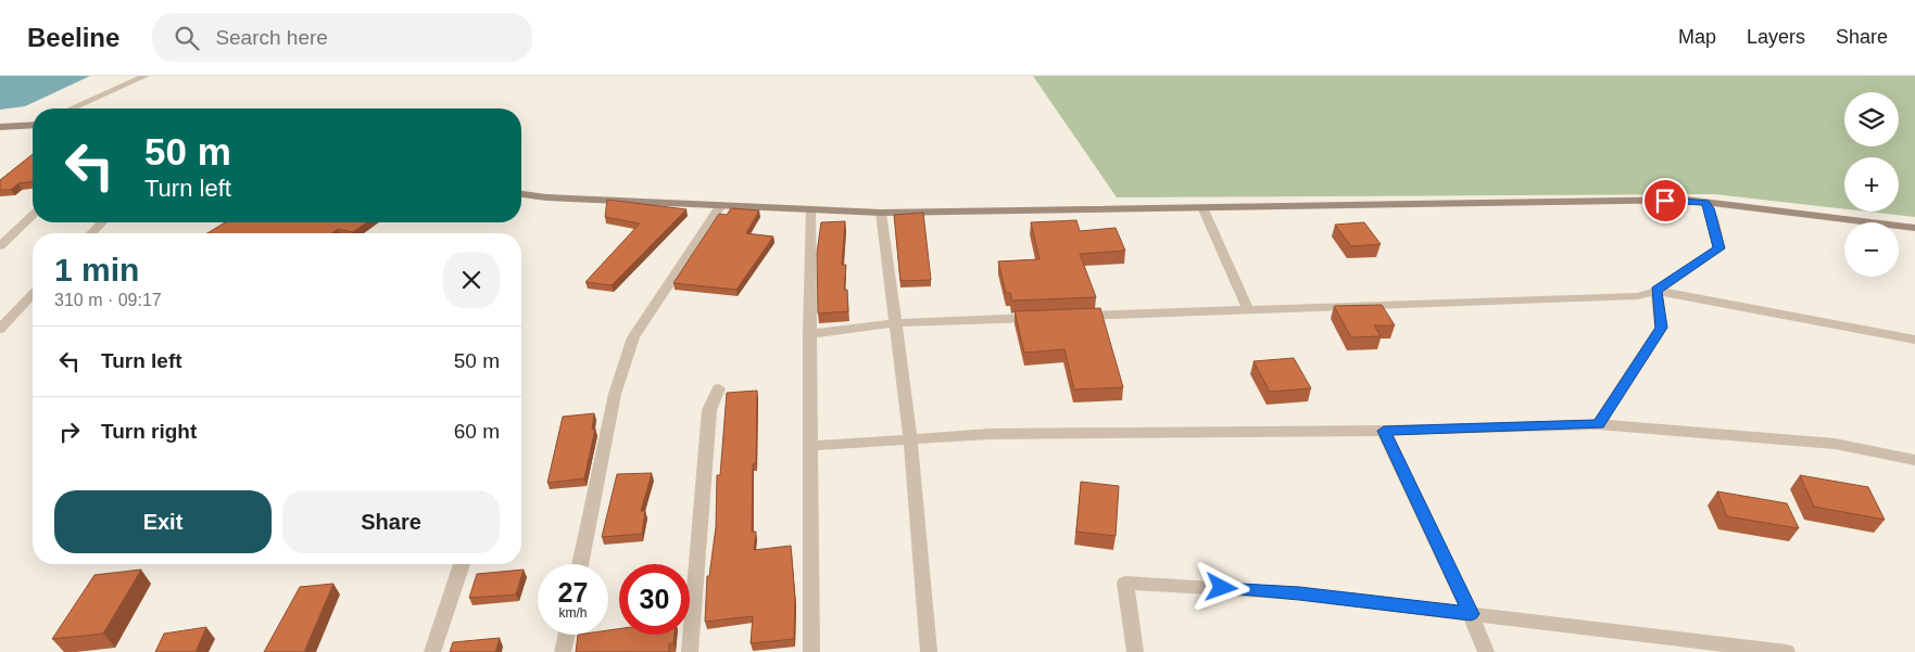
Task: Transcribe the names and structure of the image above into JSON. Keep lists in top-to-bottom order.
{
  "page": {
    "header": "Beeline",
    "search": "Search here",
    "nav": ["Map", "Layers", "Share"],
    "map_buttons": ["+", "−"],
    "turn": ["50 m", "Turn left"],
    "heading": ["1 min", "310 m · 09:17"],
    "list": [
      {
        "name": "Turn left",
        "value": "50 m"
      },
      {
        "name": "Turn right",
        "value": "60 m"
      }
    ],
    "buttons": ["Exit", "Share"],
    "speed": "27 km/h",
    "limit": "30"
  }
}
